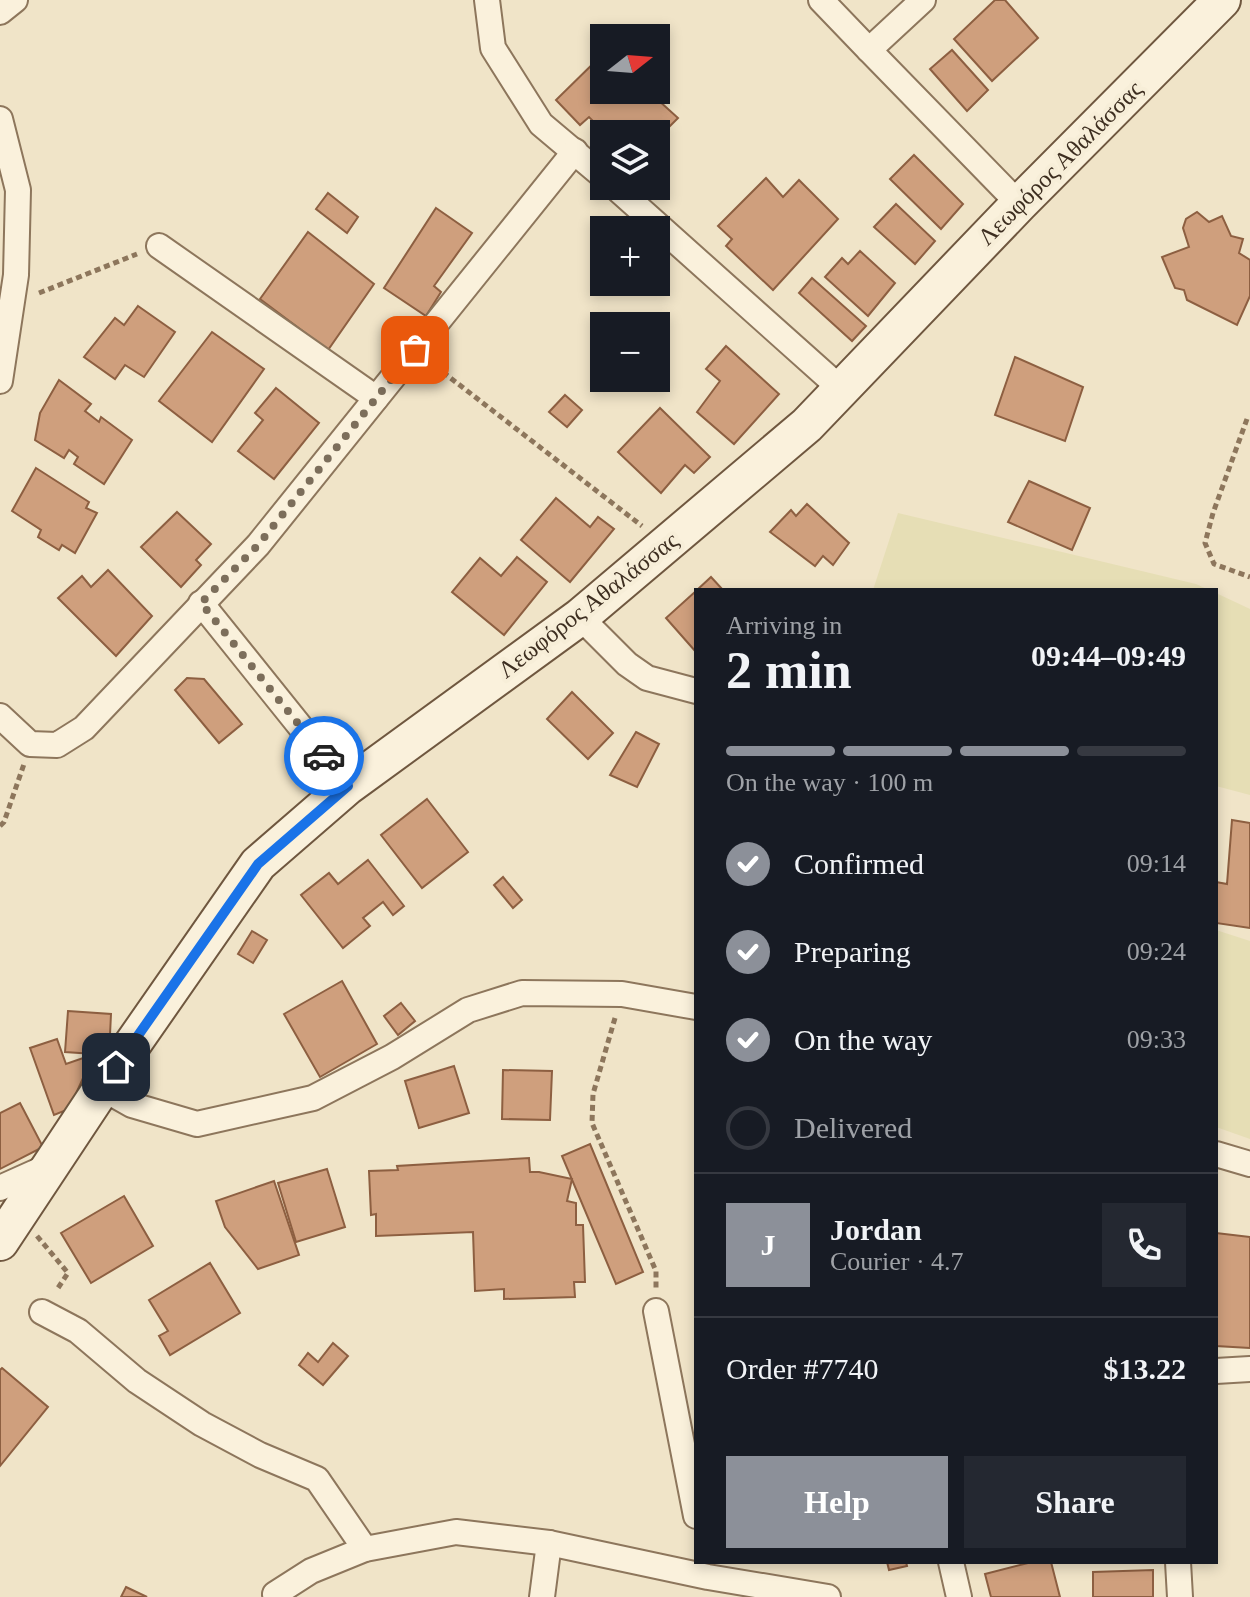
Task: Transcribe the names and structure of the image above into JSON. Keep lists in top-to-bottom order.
{
  "streets": {
    "main road": ["Λεωφόρος Αθαλάσσας"]
  },
  "north": "right",
  "page": {
    "map_buttons": ["+", "−"],
    "heading": ["2 min", "Arriving in", "09:44–09:49"],
    "panel": [
      "Jordan",
      "Courier · 4.7",
      "Order #7740",
      "$13.22"
    ],
    "bar": "On the way · 100 m",
    "list": [
      ["Confirmed", "09:14"],
      ["Preparing", "09:24"],
      ["On the way", "09:33"],
      "Delivered"
    ],
    "round": "J",
    "buttons": ["Help", "Share"]
  }
}
